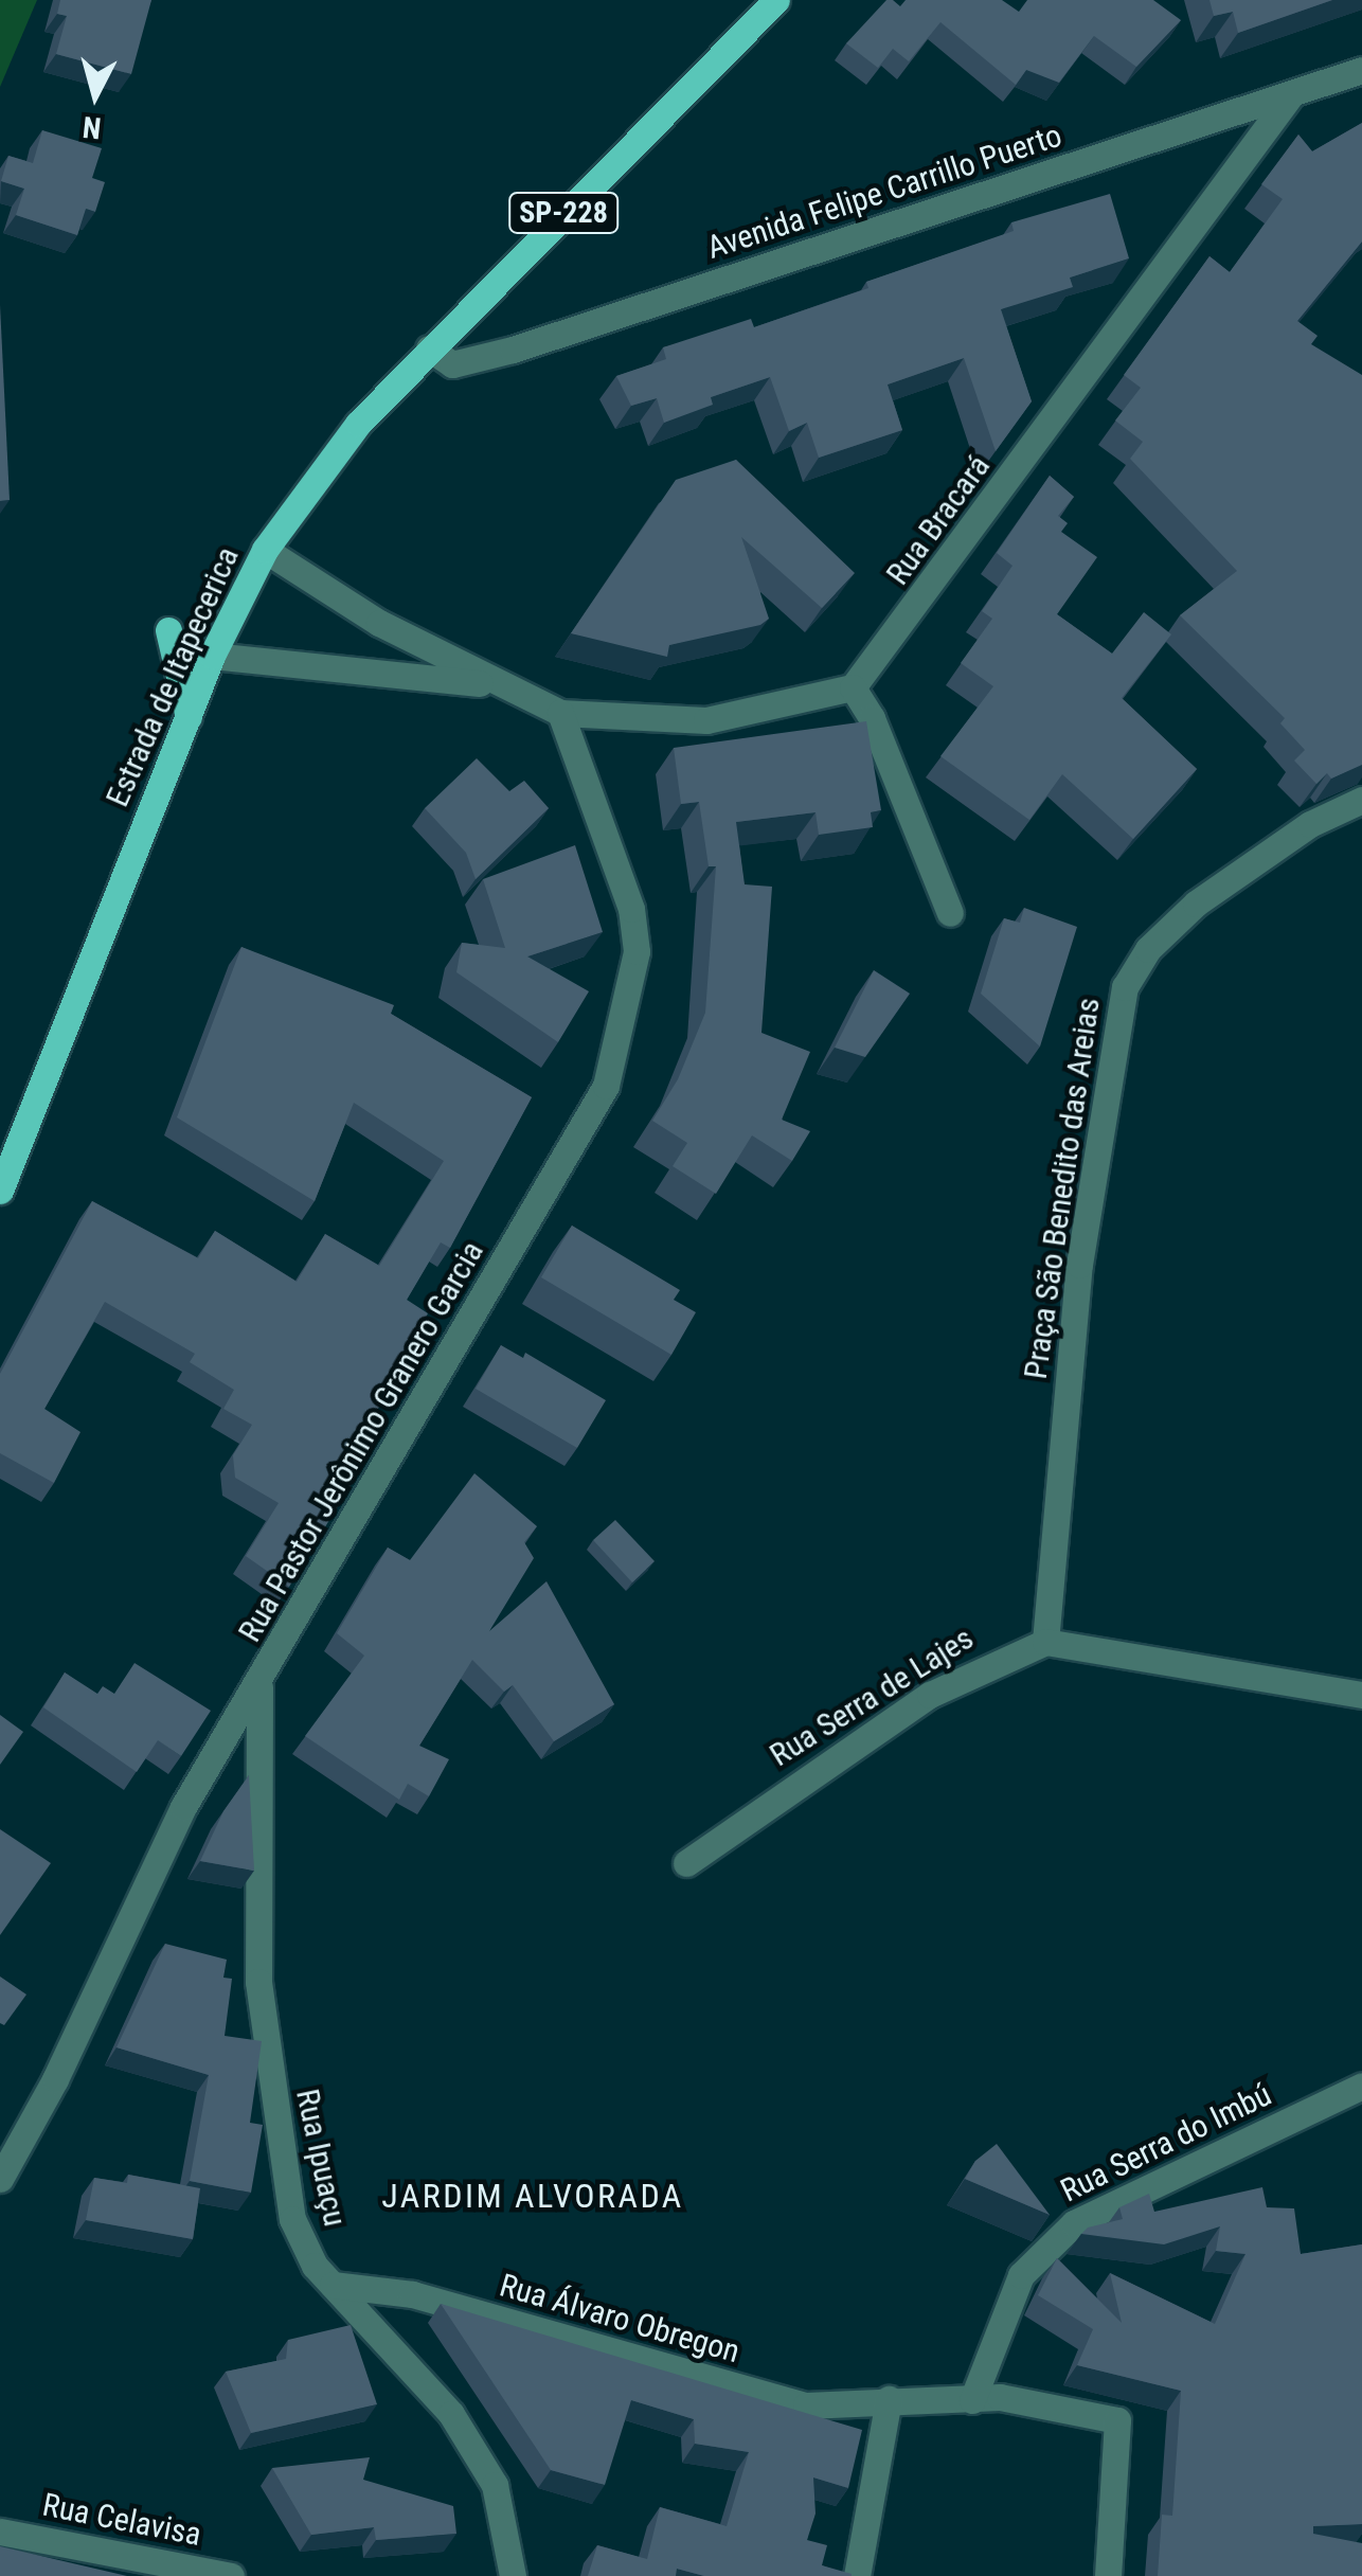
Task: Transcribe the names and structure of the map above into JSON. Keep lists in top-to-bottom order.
{
  "streets": {
    "main road": ["SP-228", "Estrada de Itapecerica"],
    "street": [
      "Avenida Felipe Carrillo Puerto",
      "Rua Bracará",
      "Praça São Benedito das Areias",
      "Rua Pastor Jerônimo Granero Garcia",
      "Rua Serra de Lajes",
      "Rua Serra do Imbú",
      "Rua Ipuaçu",
      "Rua Álvaro Obregon",
      "Rua Celavisa"
    ]
  },
  "crossings": [
    ["Avenida Felipe Carrillo Puerto", "Rua Bracará"],
    ["Avenida Felipe Carrillo Puerto", "Estrada de Itapecerica"],
    ["Praça São Benedito das Areias", "Rua Serra de Lajes"],
    ["Rua Pastor Jerônimo Granero Garcia", "Rua Ipuaçu"],
    ["Rua Serra do Imbú", "Rua Álvaro Obregon"],
    ["Rua Ipuaçu", "Rua Álvaro Obregon"]
  ],
  "districts": ["JARDIM ALVORADA"],
  "north": "bottom"
}
